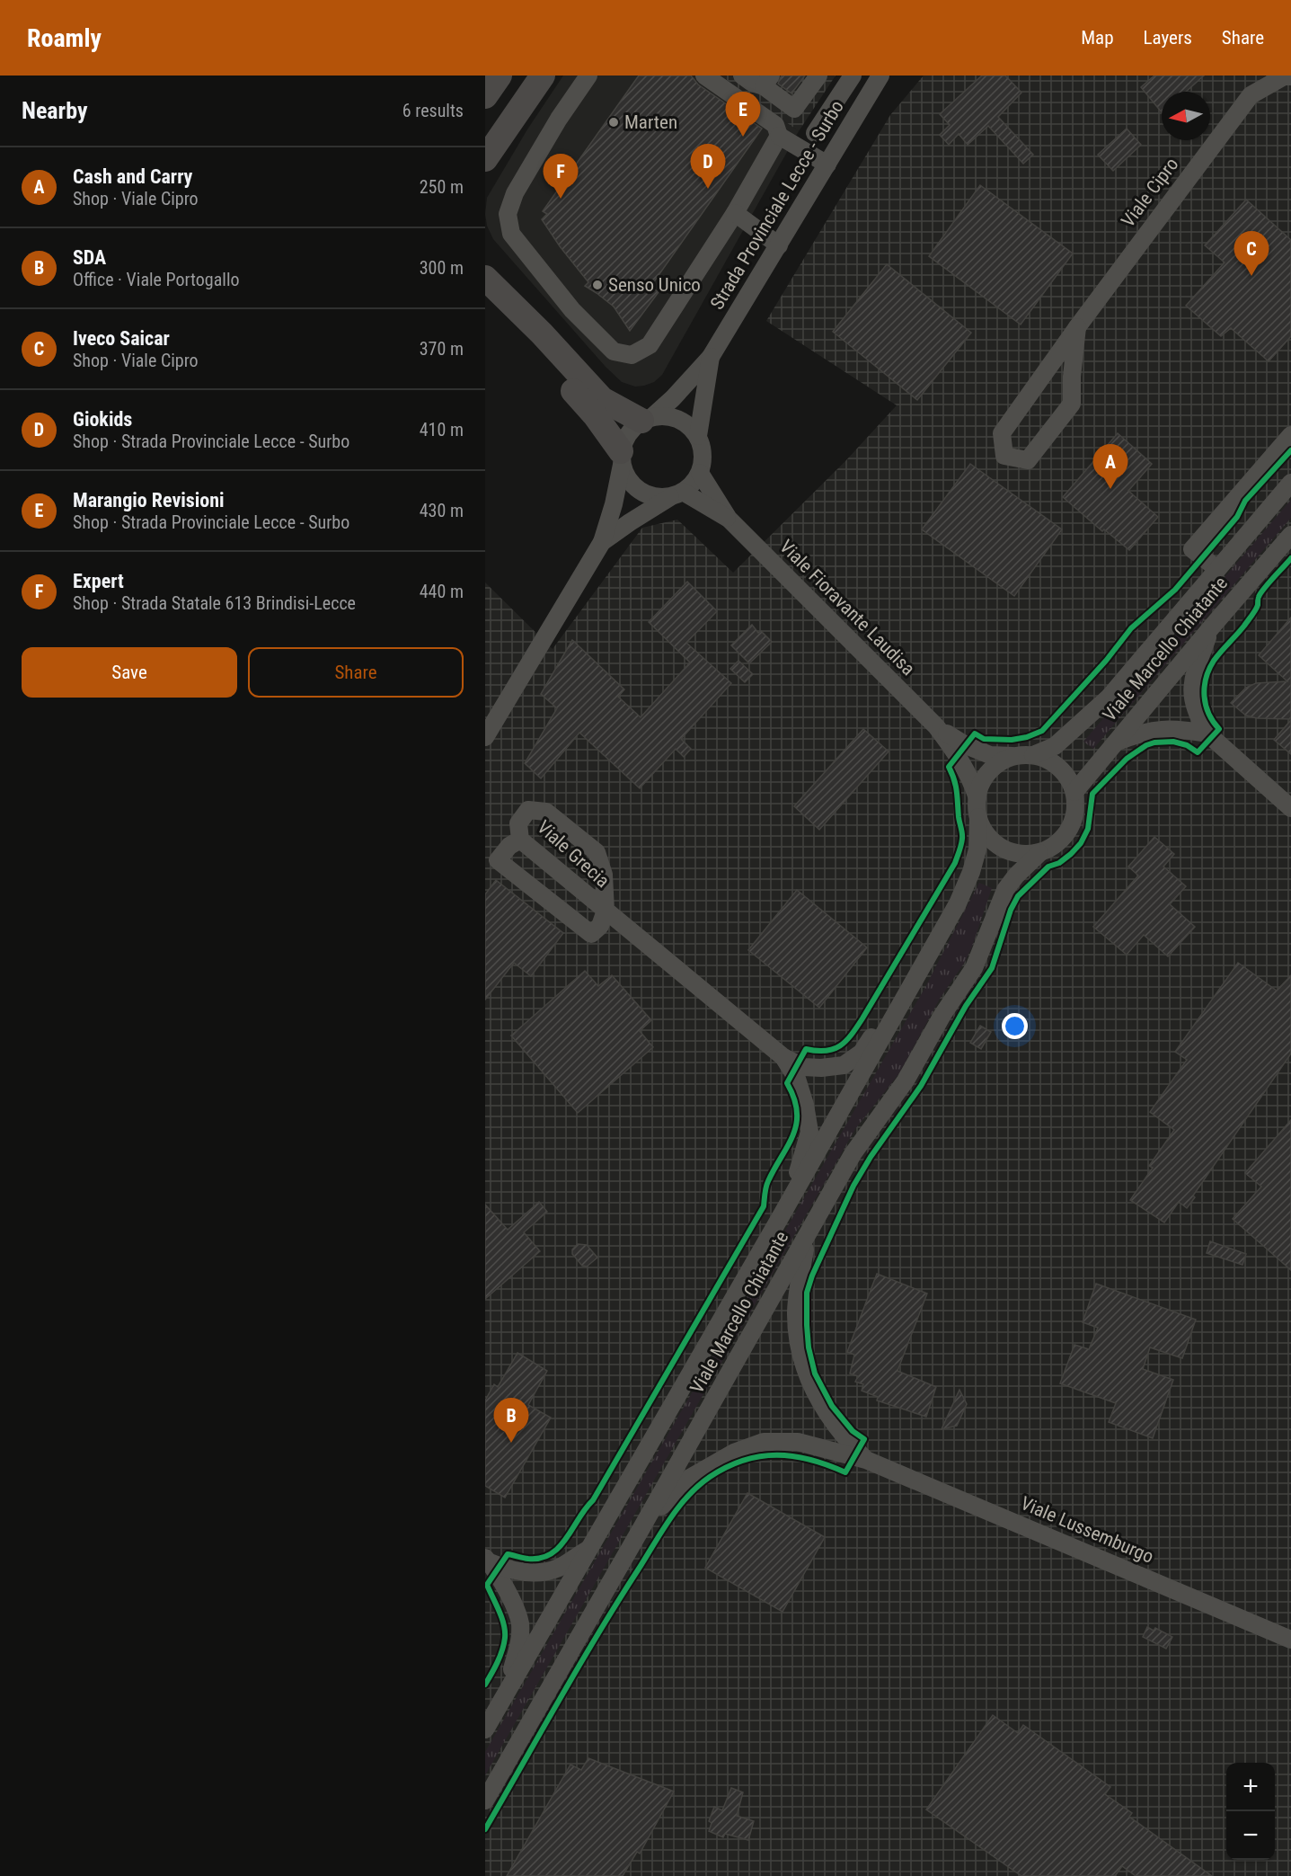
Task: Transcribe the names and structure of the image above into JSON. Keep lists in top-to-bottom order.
{
  "streets": {
    "street": [
      "Viale Cipro",
      "Strada Provinciale Lecce - Surbo",
      "Viale Fioravante Laudisa",
      "Viale Marcello Chiatante",
      "Viale Grecia",
      "Viale Lussemburgo"
    ]
  },
  "crossings": [
    ["Strada Provinciale Lecce - Surbo", "Viale Fioravante Laudisa"],
    ["Viale Fioravante Laudisa", "Viale Marcello Chiatante"],
    ["Viale Marcello Chiatante", "Viale Grecia"],
    ["Viale Marcello Chiatante", "Viale Lussemburgo"]
  ],
  "places": ["Marten", "Senso Unico"],
  "north": "left",
  "page": {
    "header": "Roamly",
    "nav": ["Map", "Layers", "Share"],
    "heading": ["Nearby", "6 results"],
    "pins": [
      "E",
      "D",
      "F",
      "C",
      "A",
      "B"
    ],
    "list": [
      {
        "mark": "A",
        "name": "Cash and Carry",
        "note": "Shop · Viale Cipro",
        "value": "250 m"
      },
      {
        "mark": "B",
        "name": "SDA",
        "note": "Office · Viale Portogallo",
        "value": "300 m"
      },
      {
        "mark": "C",
        "name": "Iveco Saicar",
        "note": "Shop · Viale Cipro",
        "value": "370 m"
      },
      {
        "mark": "D",
        "name": "Giokids",
        "note": "Shop · Strada Provinciale Lecce - Surbo",
        "value": "410 m"
      },
      {
        "mark": "E",
        "name": "Marangio Revisioni",
        "note": "Shop · Strada Provinciale Lecce - Surbo",
        "value": "430 m"
      },
      {
        "mark": "F",
        "name": "Expert",
        "note": "Shop · Strada Statale 613 Brindisi-Lecce",
        "value": "440 m"
      }
    ],
    "buttons": ["Save", "Share"],
    "map_buttons": ["+", "−"]
  }
}
